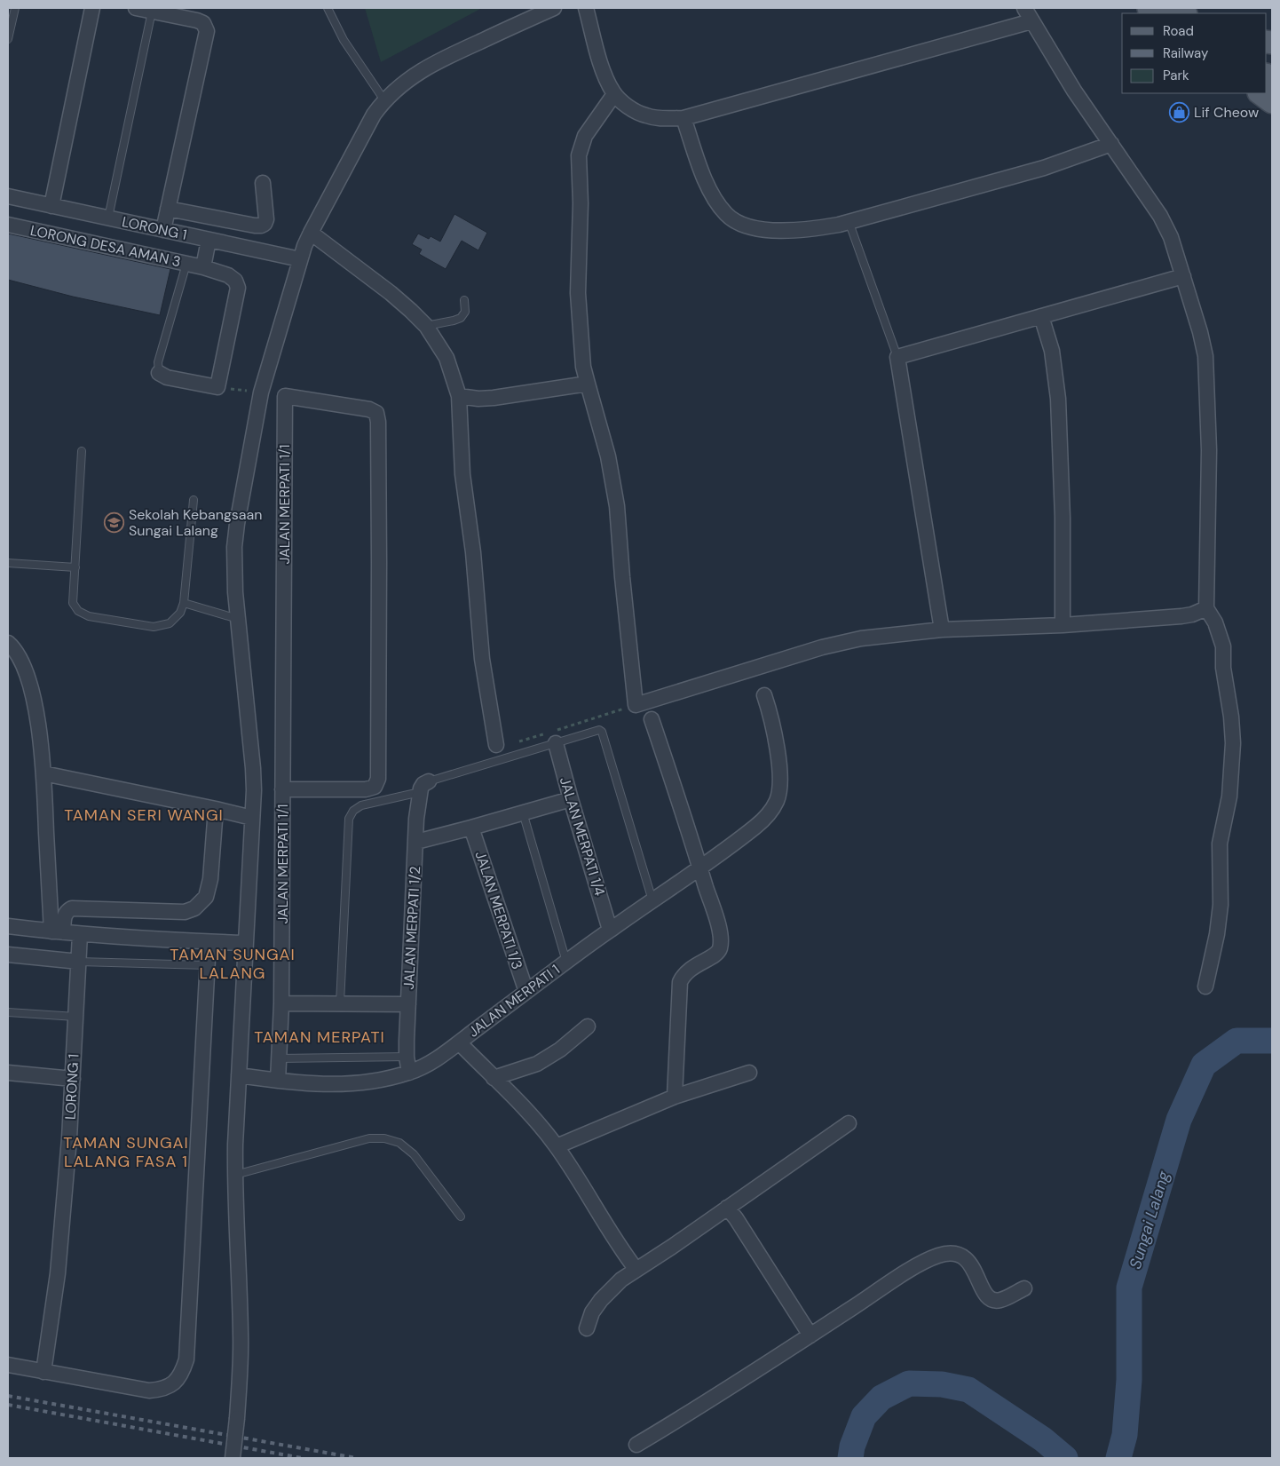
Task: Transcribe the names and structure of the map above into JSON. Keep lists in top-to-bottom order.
{
  "streets": {
    "street": [
      "LORONG 1",
      "LORONG DESA AMAN 3",
      "JALAN MERPATI 1/1",
      "JALAN MERPATI 1/4",
      "JALAN MERPATI 1/3",
      "JALAN MERPATI 1/2",
      "JALAN MERPATI 1"
    ]
  },
  "crossings": [
    ["JALAN MERPATI 1/1", "JALAN MERPATI 1"],
    ["JALAN MERPATI 1/4", "JALAN MERPATI 1"],
    ["JALAN MERPATI 1/3", "JALAN MERPATI 1"],
    ["JALAN MERPATI 1/2", "JALAN MERPATI 1"]
  ],
  "districts": [
    "TAMAN SERI WANGI",
    "TAMAN SUNGAI LALANG",
    "TAMAN MERPATI",
    "TAMAN SUNGAI LALANG FASA 1"
  ],
  "water": ["Sungai Lalang"],
  "places": {
    "shop": ["Lif Cheow"],
    "school or university": ["Sekolah Kebangsaan Sungai Lalang"]
  },
  "legend": ["Road", "Railway", "Park"]
}
